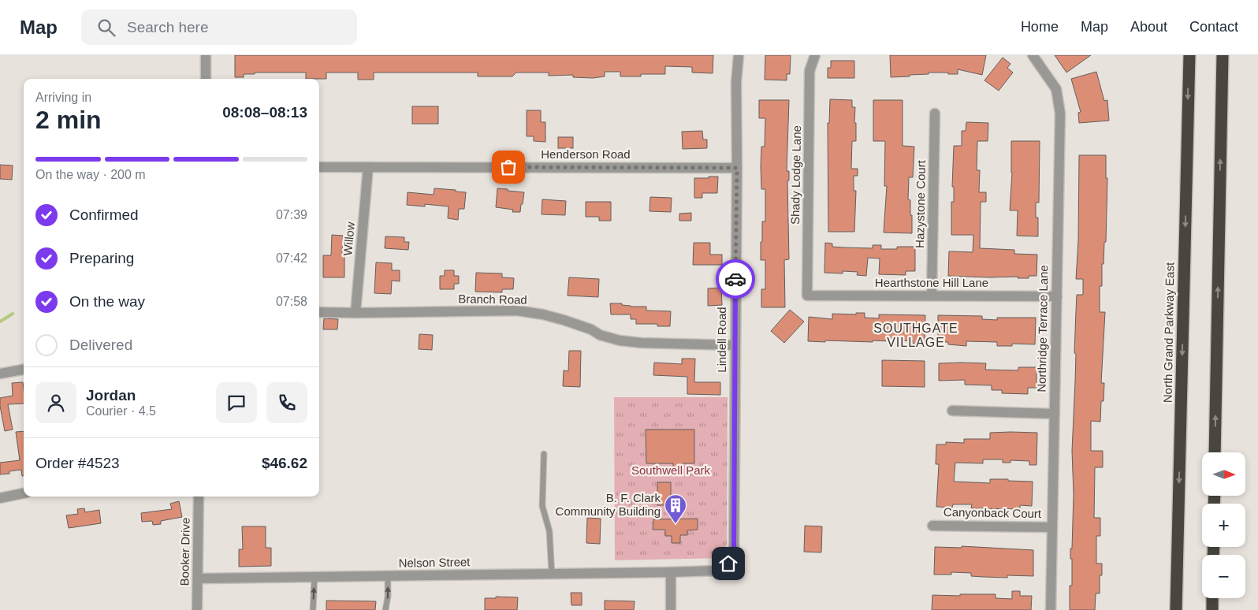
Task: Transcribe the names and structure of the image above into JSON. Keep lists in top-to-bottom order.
{
  "streets": {
    "highway": ["North Grand Parkway East"],
    "street": [
      "Henderson Road",
      "Shady Lodge Lane",
      "Hazystone Court",
      "Willow",
      "Hearthstone Hill Lane",
      "Branch Road",
      "Northridge Terrace Lane",
      "Lindell Road",
      "Canyonback Court",
      "Booker Drive",
      "Nelson Street"
    ]
  },
  "crossings": [
    ["Henderson Road", "Willow"],
    ["Henderson Road", "Lindell Road"],
    ["Shady Lodge Lane", "Hearthstone Hill Lane"],
    ["Hazystone Court", "Hearthstone Hill Lane"],
    ["Willow", "Branch Road"],
    ["Hearthstone Hill Lane", "Northridge Terrace Lane"],
    ["Branch Road", "Lindell Road"],
    ["Northridge Terrace Lane", "Canyonback Court"],
    ["Lindell Road", "Nelson Street"],
    ["Booker Drive", "Nelson Street"]
  ],
  "districts": ["SOUTHGATE VILLAGE"],
  "parks": ["Southwell Park"],
  "places": {
    "building": ["B. F. Clark Community Building"]
  },
  "north": "right",
  "page": {
    "header": "Map",
    "search": "Search here",
    "nav": [
      "Home",
      "Map",
      "About",
      "Contact"
    ],
    "heading": ["2 min", "Arriving in", "08:08–08:13"],
    "panel": [
      "Jordan",
      "Courier · 4.5",
      "Order #4523",
      "$46.62"
    ],
    "bar": "On the way · 200 m",
    "list": [
      ["Confirmed", "07:39"],
      ["Preparing", "07:42"],
      ["On the way", "07:58"],
      "Delivered"
    ],
    "map_buttons": ["+", "−"]
  }
}
